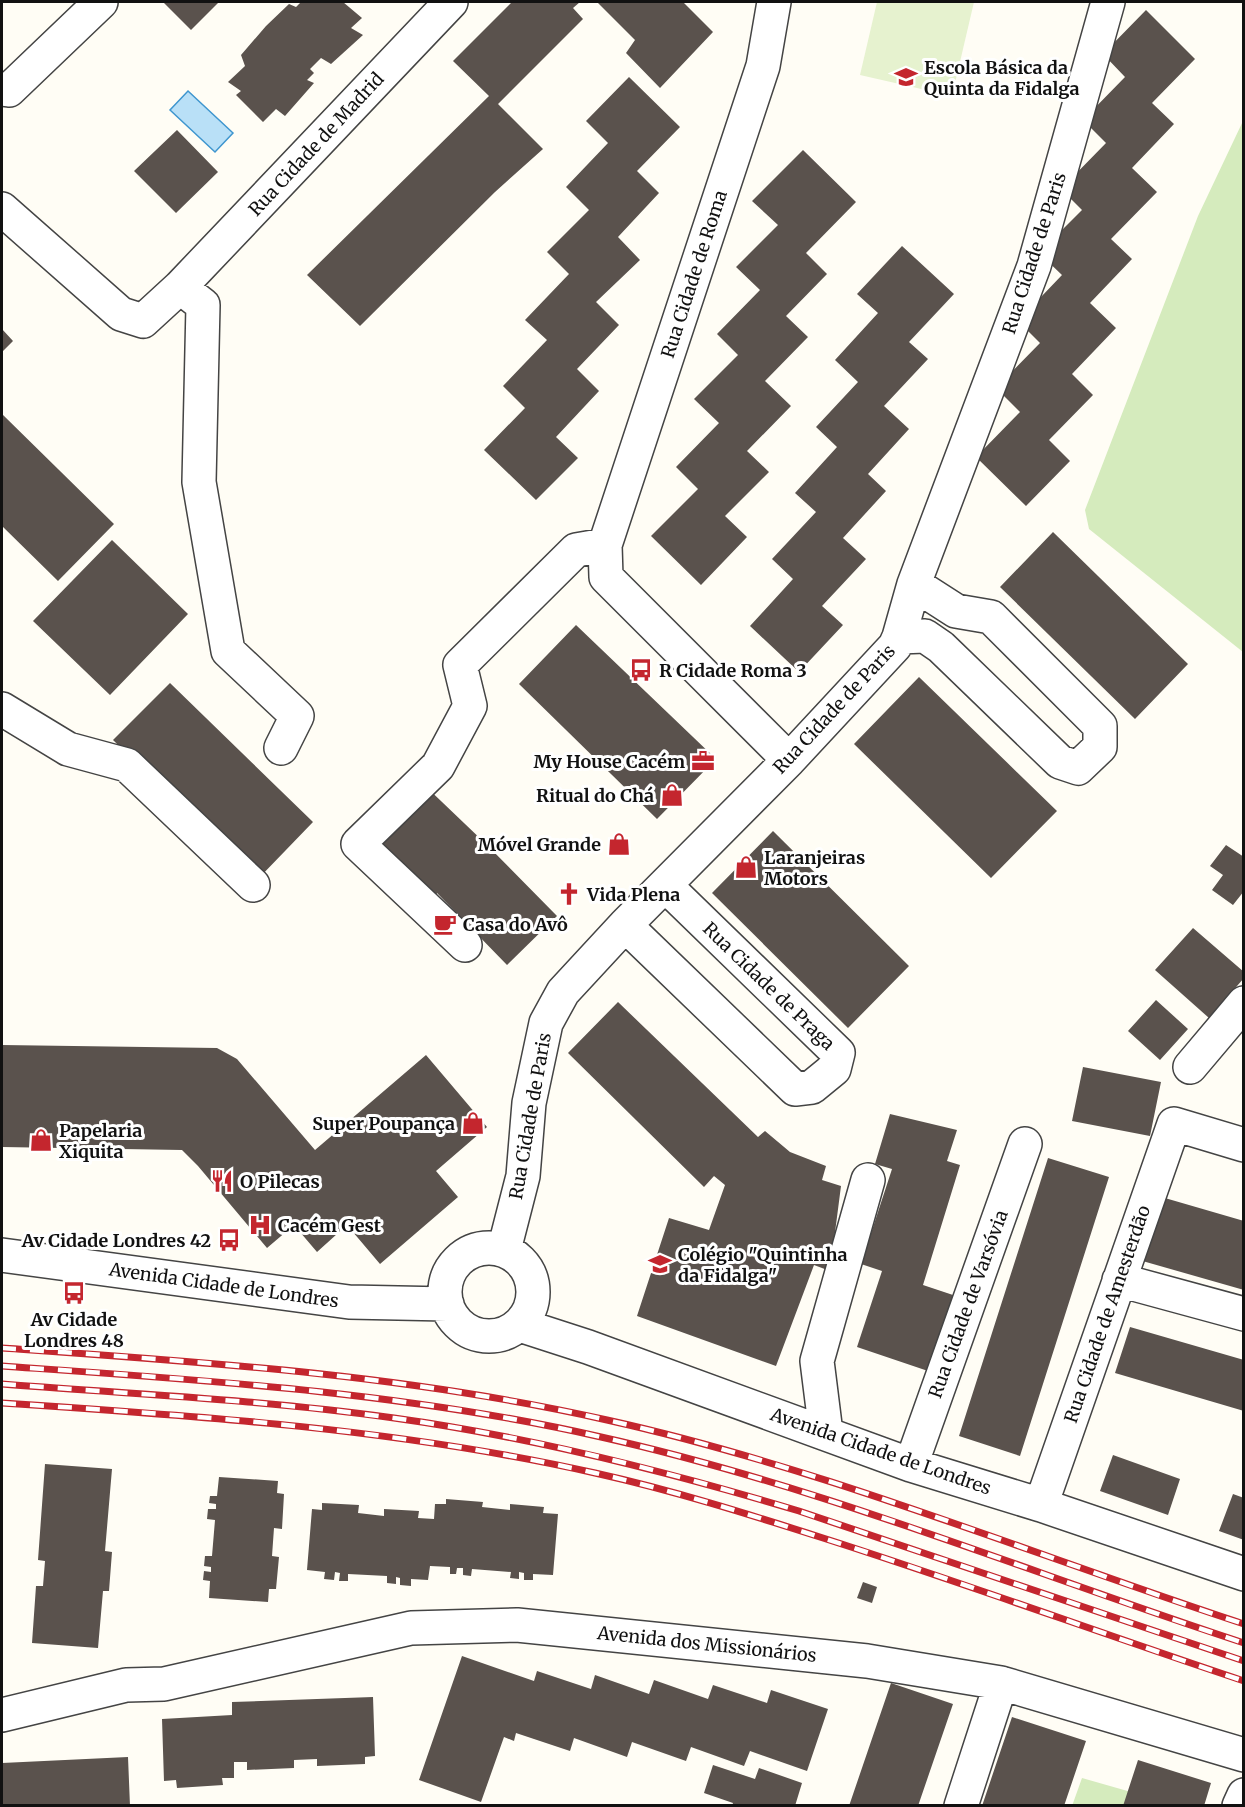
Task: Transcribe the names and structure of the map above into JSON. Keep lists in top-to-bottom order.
{
  "streets": {
    "street": [
      "Rua Cidade de Madrid",
      "Rua Cidade de Paris",
      "Rua Cidade de Roma",
      "Rua Cidade de Praga",
      "Avenida Cidade de Londres",
      "Rua Cidade de Varsóvia",
      "Rua Cidade de Amesterdão",
      "Avenida dos Missionários"
    ]
  },
  "crossings": [
    ["Rua Cidade de Paris", "Rua Cidade de Roma"],
    ["Rua Cidade de Paris", "Rua Cidade de Praga"],
    ["Rua Cidade de Paris", "Avenida Cidade de Londres"],
    ["Avenida Cidade de Londres", "Rua Cidade de Varsóvia"],
    ["Avenida Cidade de Londres", "Rua Cidade de Amesterdão"]
  ],
  "places": {
    "school or university": ["Escola Básica da Quinta da Fidalga", "Colégio \"Quintinha da Fidalga\""],
    "bus stop": ["R Cidade Roma 3", "Av Cidade Londres 42", "Av Cidade Londres 48"],
    "office": ["My House Cacém"],
    "shop": [
      "Ritual do Chá",
      "Móvel Grande",
      "Laranjeiras Motors",
      "Super Poupança",
      "Papelaria Xiquita"
    ],
    "church": ["Vida Plena"],
    "cafe": ["Casa do Avô"],
    "restaurant": ["O Pilecas"],
    "hospital": ["Cacém Gest"]
  }
}
